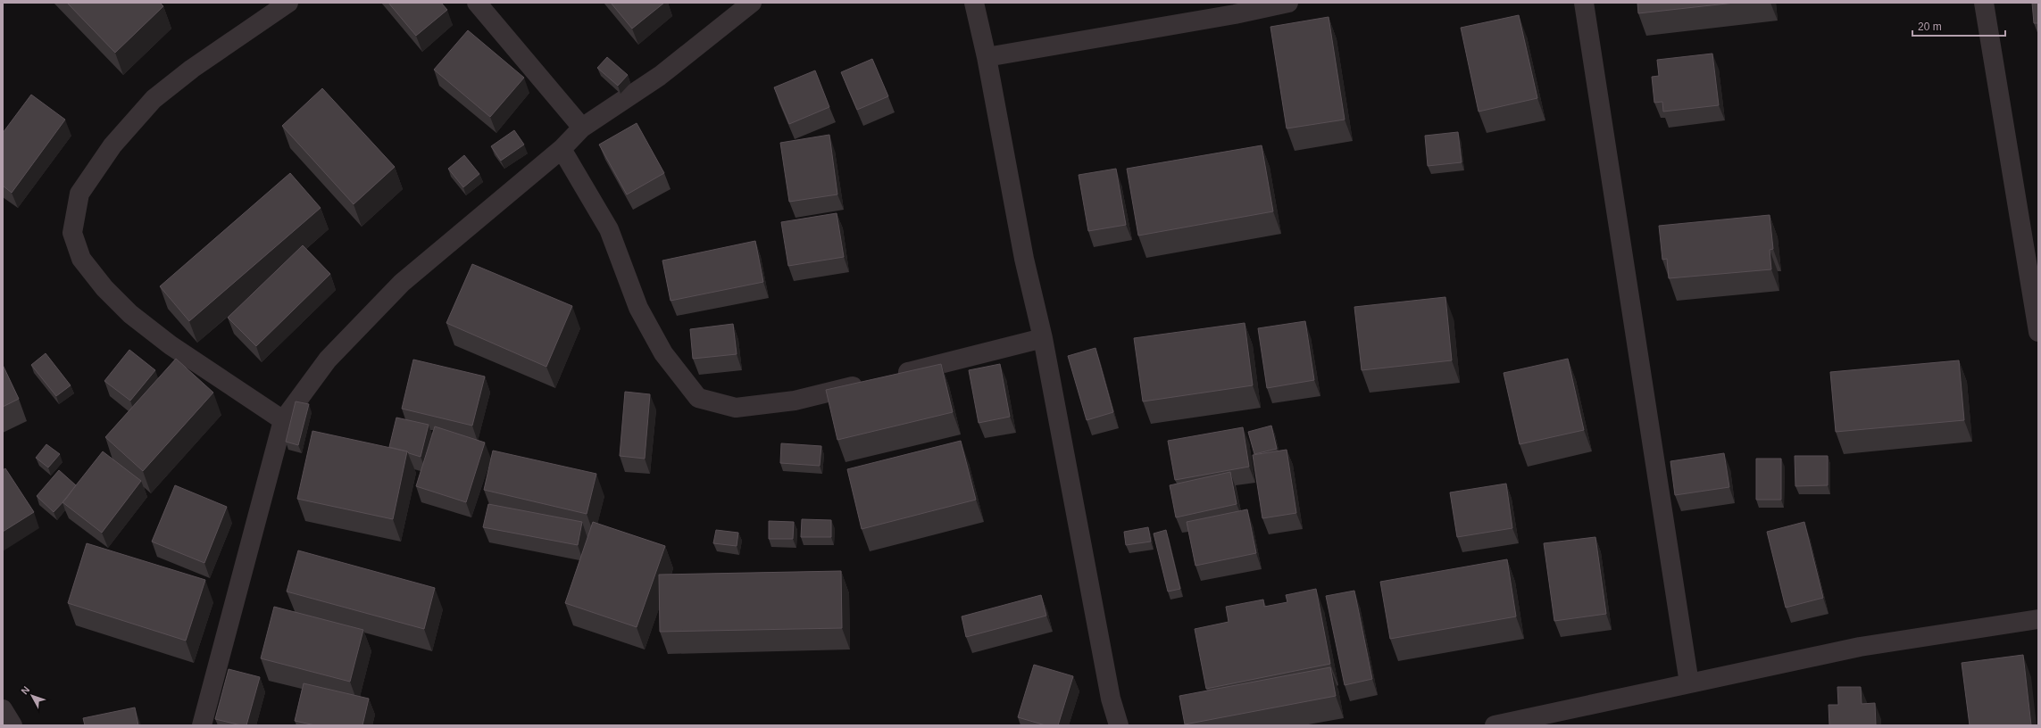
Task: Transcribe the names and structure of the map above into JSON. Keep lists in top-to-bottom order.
{
  "scale_bar": "20 m",
  "north": "top left"
}
